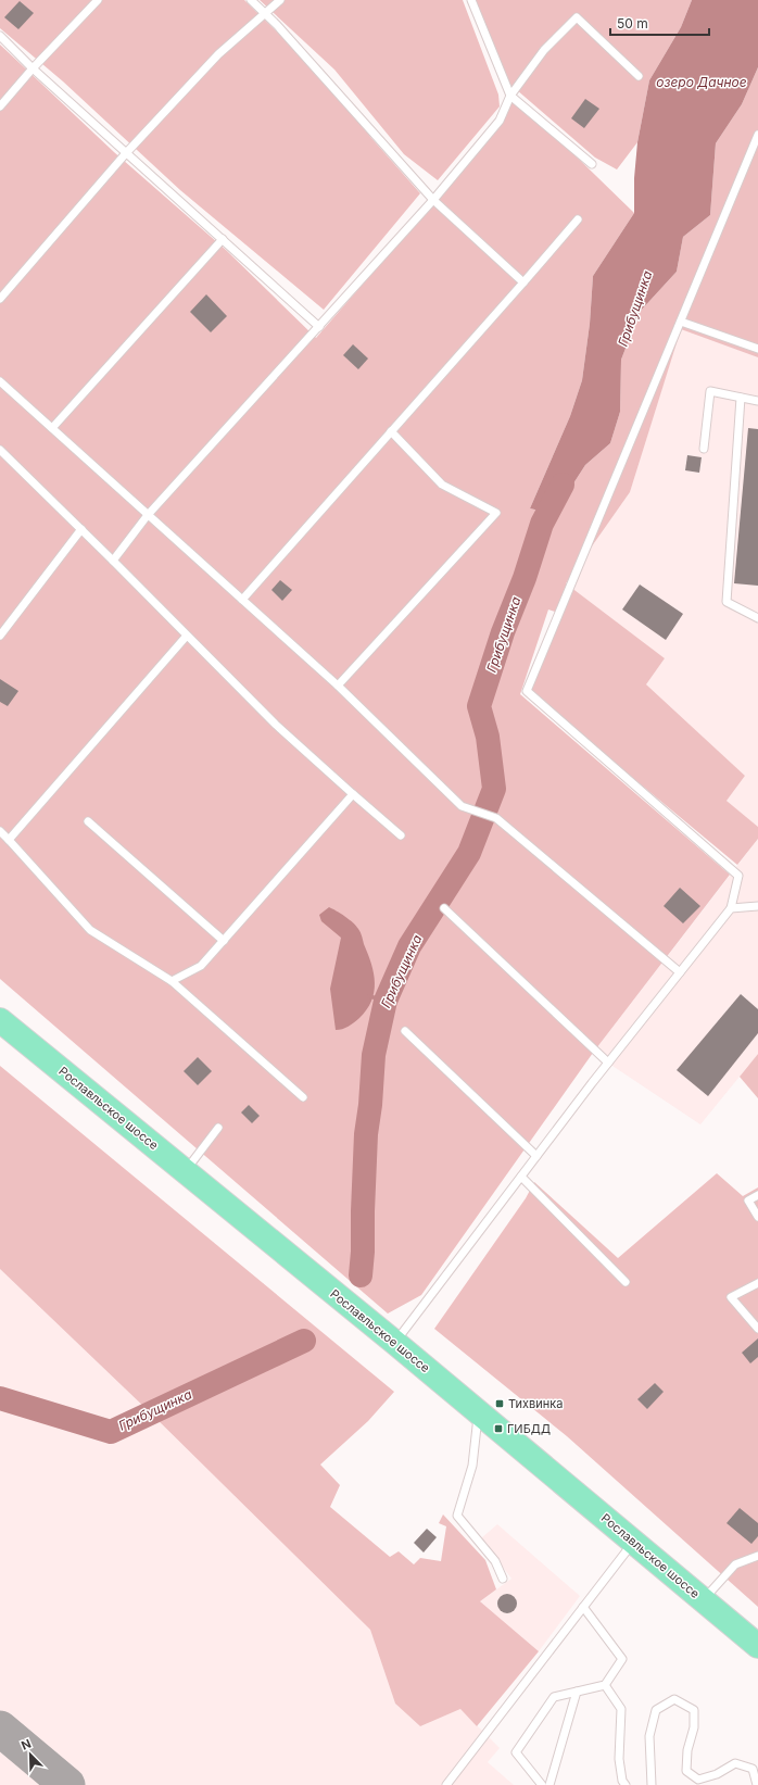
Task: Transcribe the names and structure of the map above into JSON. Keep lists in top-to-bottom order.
{
  "streets": {
    "main road": ["Рославльское шоссе"]
  },
  "water": ["озеро Дачное", "Грибущинка"],
  "places": {
    "transit": ["Тихвинка", "ГИБДД"]
  },
  "scale_bar": "50 m",
  "north": "top left"
}
